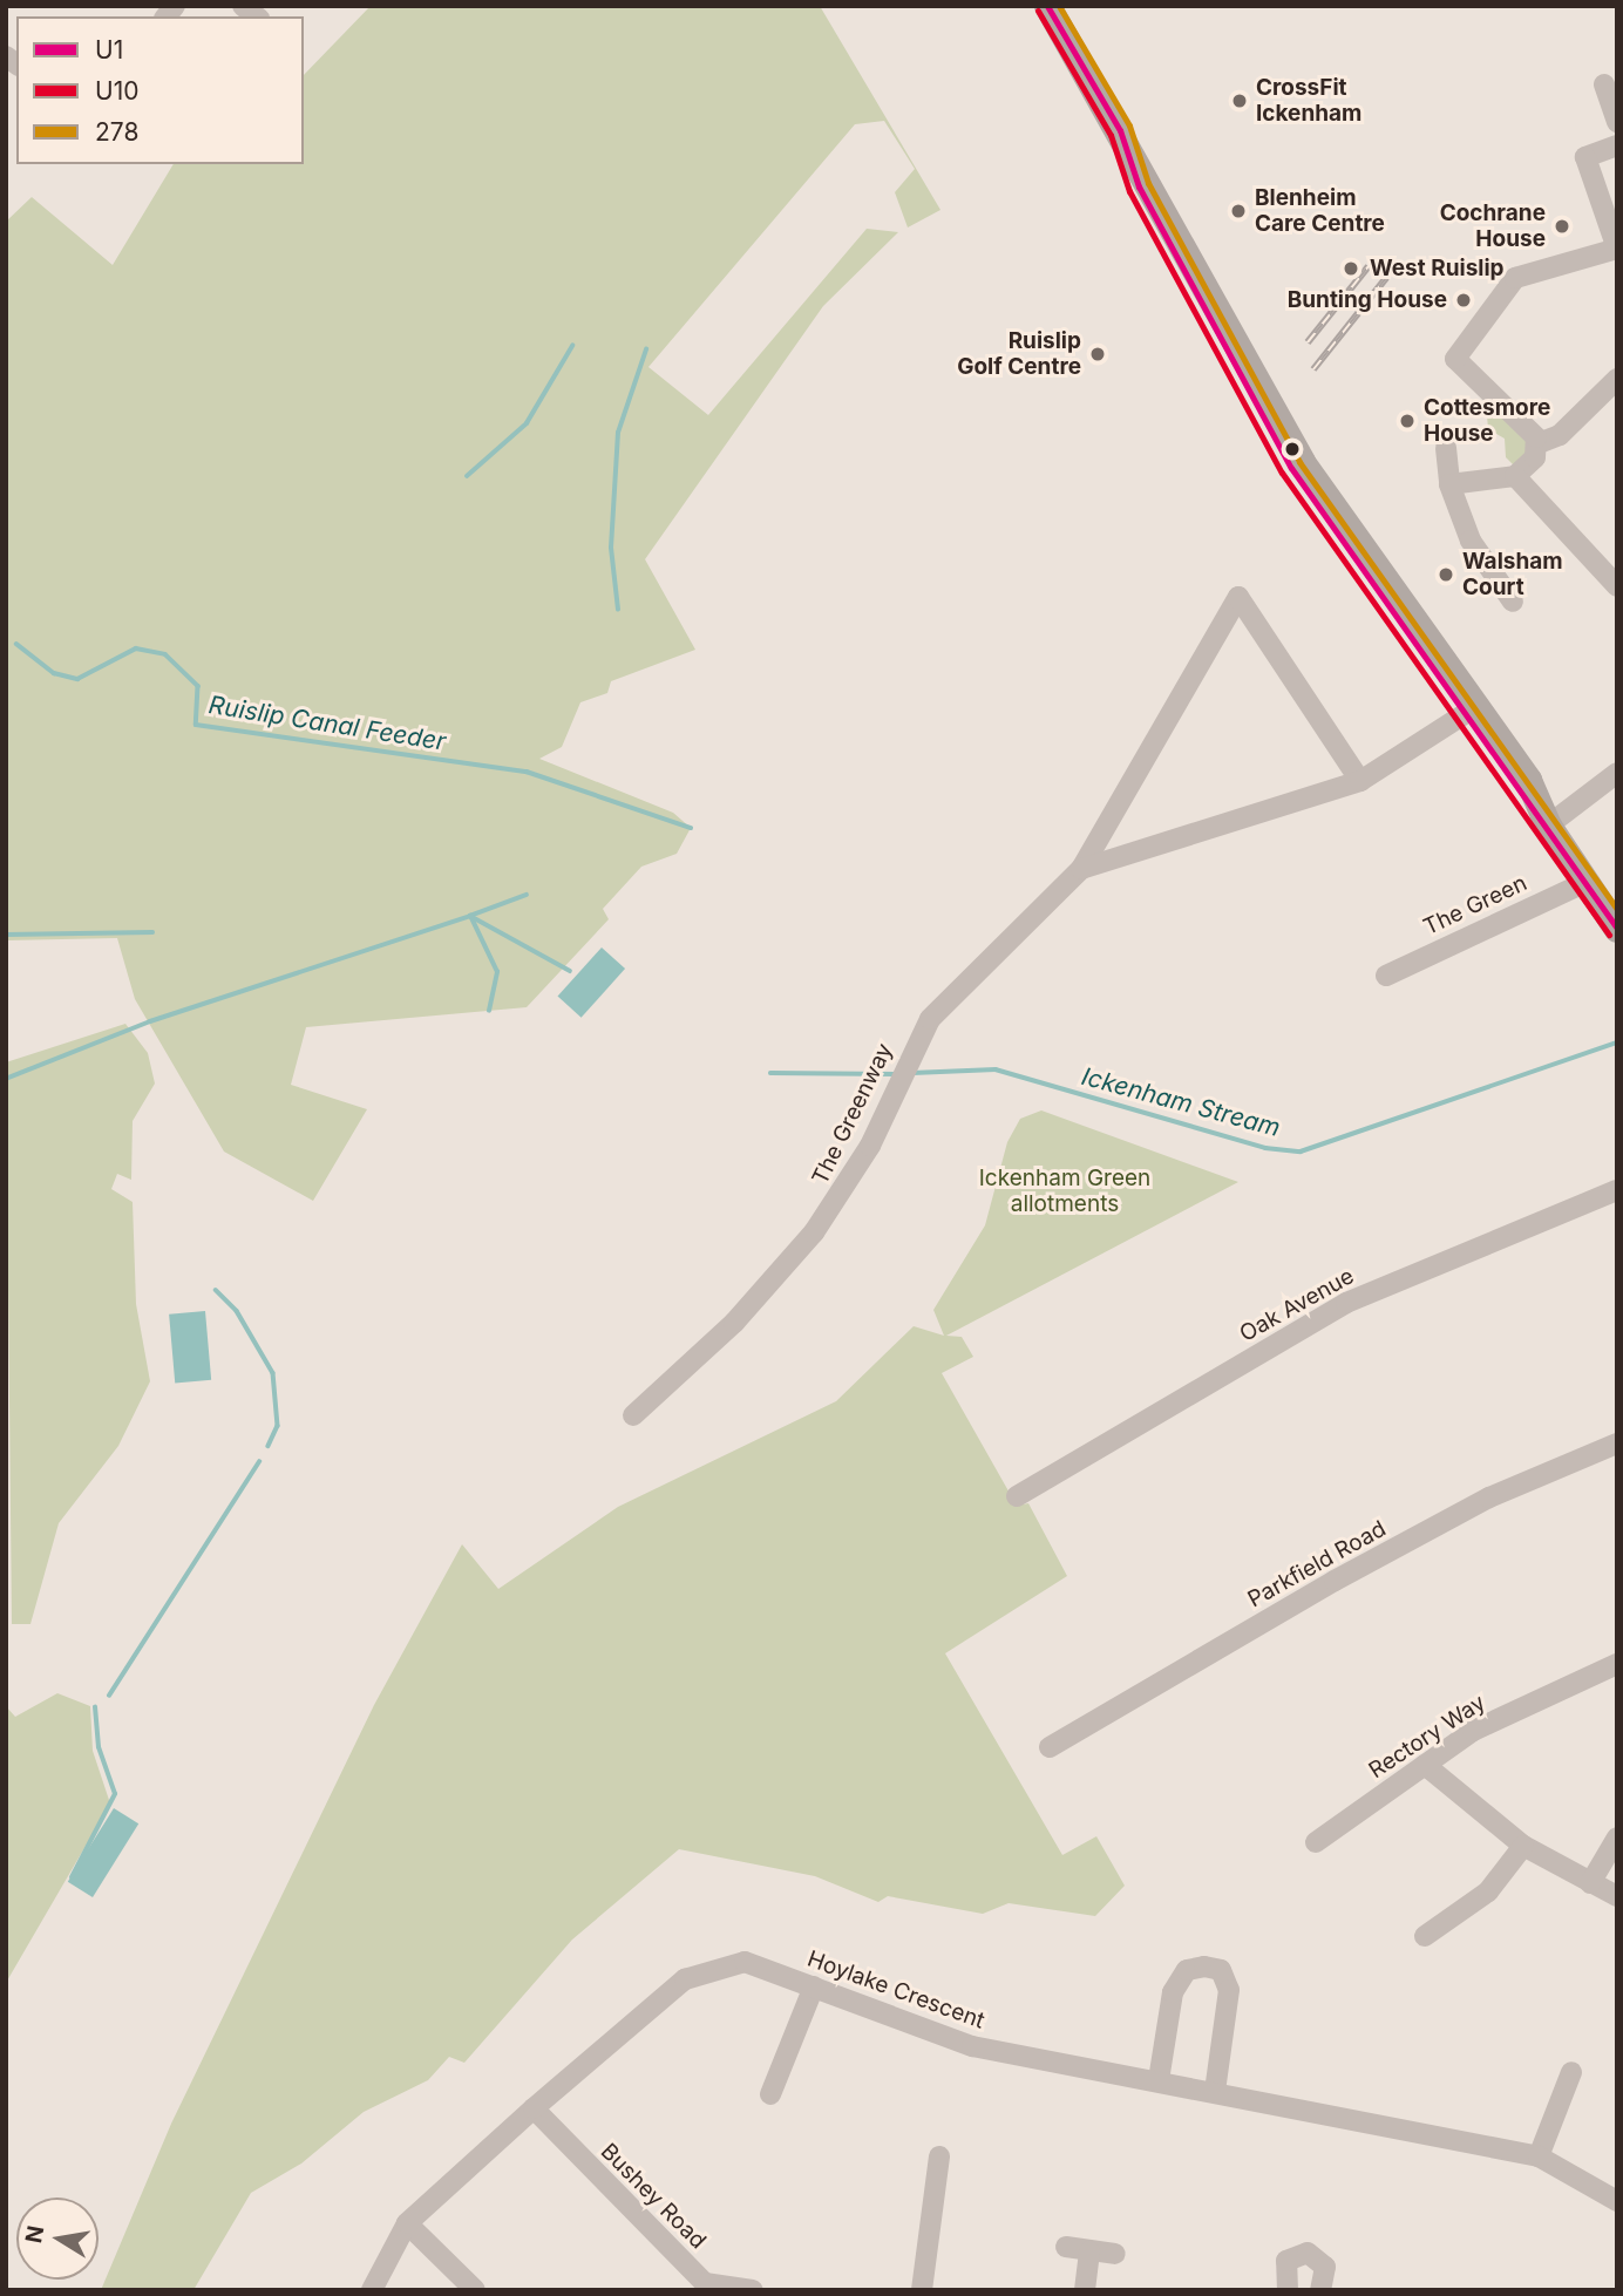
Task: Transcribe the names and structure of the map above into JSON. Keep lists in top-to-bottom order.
{
  "streets": {
    "street": [
      "The Green",
      "The Greenway",
      "Oak Avenue",
      "Parkfield Road",
      "Rectory Way",
      "Hoylake Crescent",
      "Bushey Road"
    ]
  },
  "crossings": [
    ["Hoylake Crescent", "Bushey Road"]
  ],
  "water": ["Ruislip Canal Feeder", "Ickenham Stream"],
  "parks": ["Ickenham Green allotments"],
  "places": [
    "CrossFit Ickenham",
    "Blenheim Care Centre",
    "Cochrane House",
    "West Ruislip",
    "Bunting House",
    "Ruislip Golf Centre",
    "Cottesmore House",
    "Walsham Court"
  ],
  "lines": ["transit line U1", "transit line 278", "transit line U10"],
  "legend": ["U1", "U10", "278"],
  "north": "left"
}
